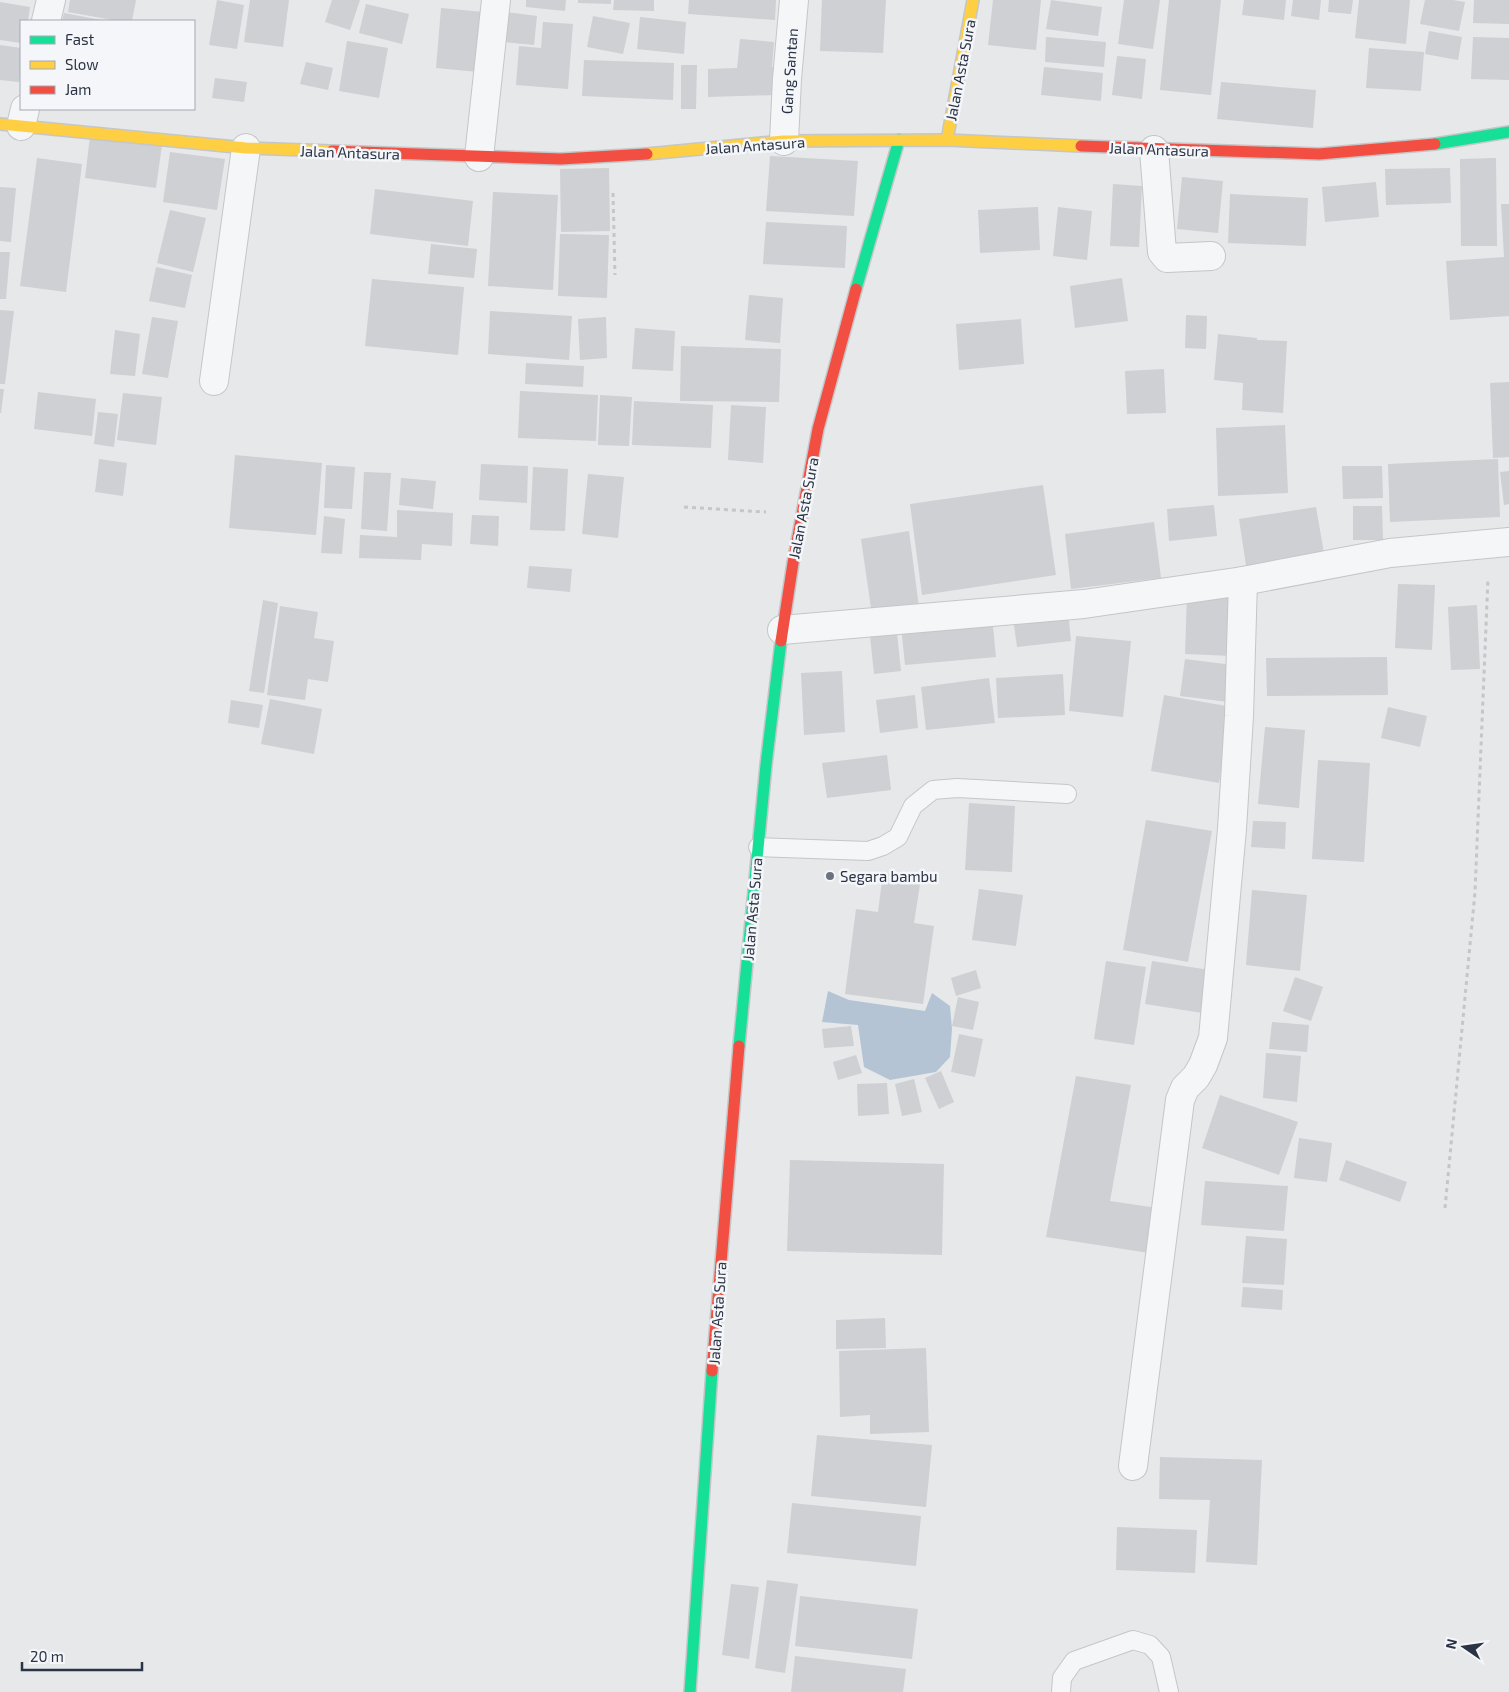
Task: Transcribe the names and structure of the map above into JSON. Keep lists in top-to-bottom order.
{
  "streets": {
    "street": ["Jalan Asta Sura", "Gang Santan", "Jalan Antasura"]
  },
  "crossings": [
    ["Jalan Asta Sura", "Jalan Antasura"],
    ["Gang Santan", "Jalan Antasura"]
  ],
  "places": ["Segara bambu"],
  "legend": ["Fast", "Slow", "Jam"],
  "scale_bar": "20 m",
  "north": "left"
}
